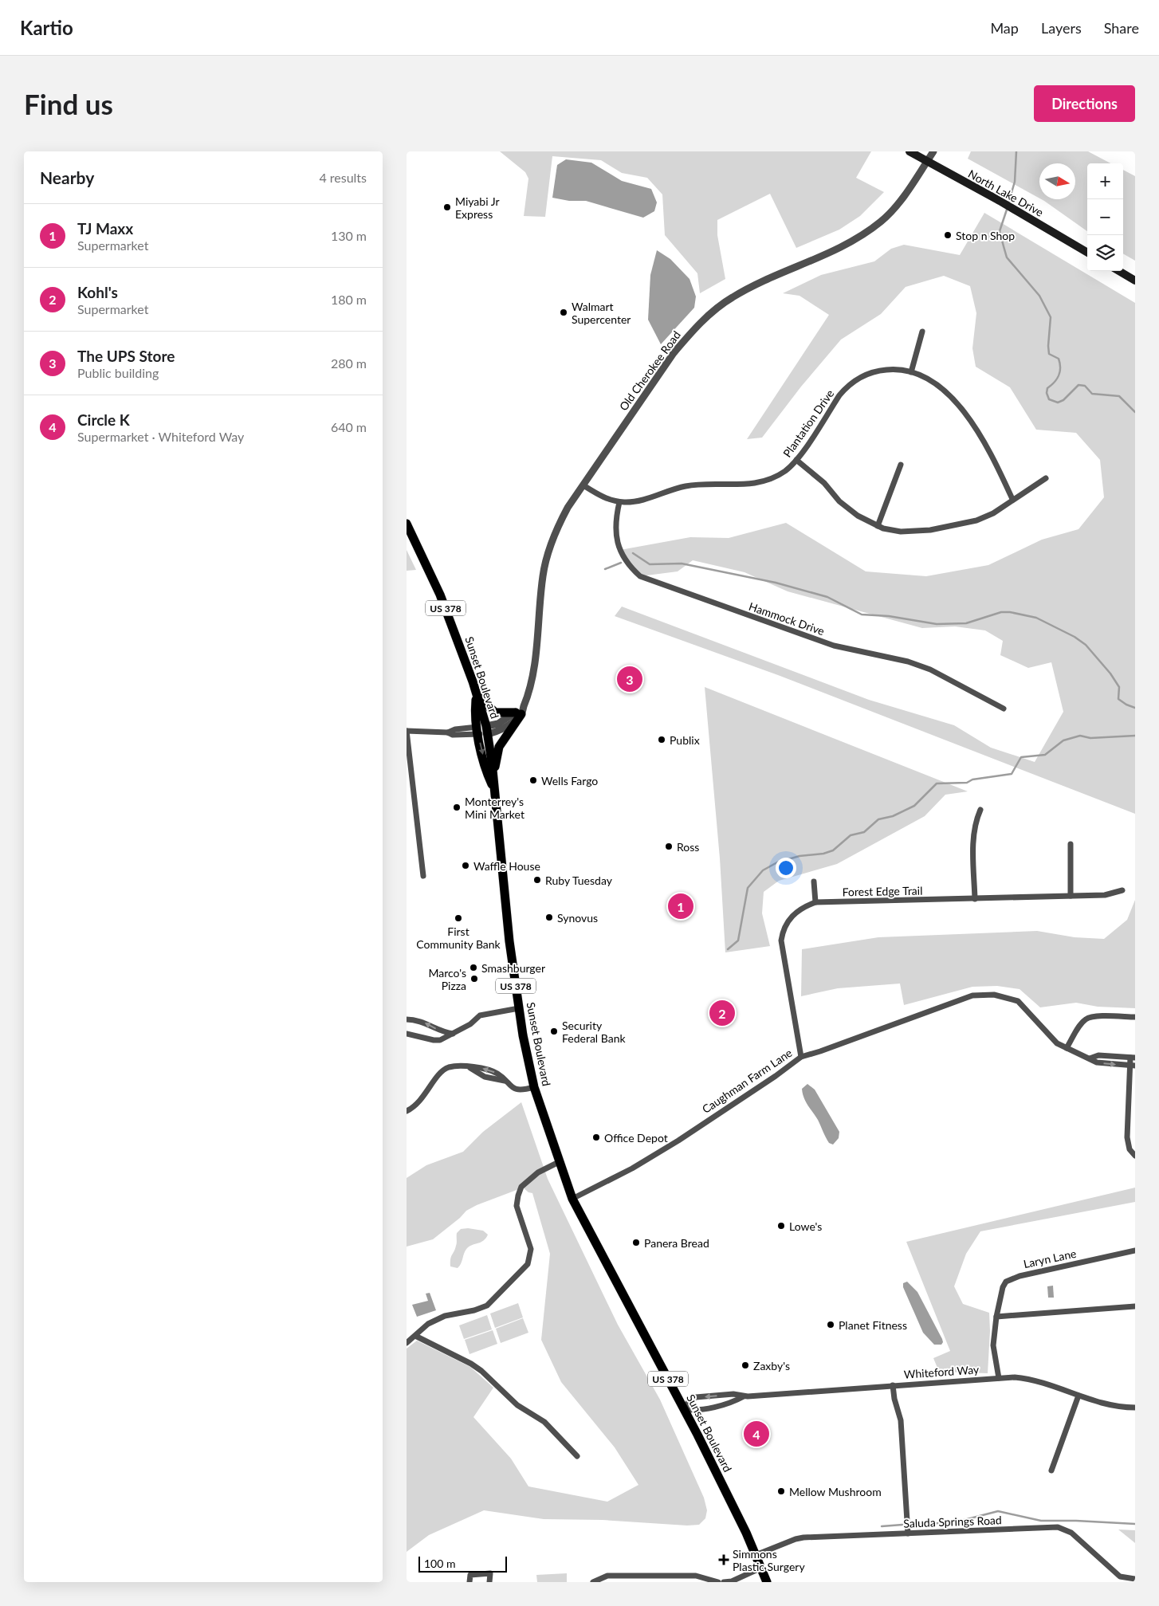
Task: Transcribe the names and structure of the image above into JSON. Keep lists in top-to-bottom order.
{
  "streets": {
    "main road": ["North Lake Drive", "US 378", "Sunset Boulevard"],
    "street": [
      "Old Cherokee Road",
      "Plantation Drive",
      "Hammock Drive",
      "Forest Edge Trail",
      "Caughman Farm Lane",
      "Laryn Lane",
      "Whiteford Way",
      "Saluda Springs Road"
    ]
  },
  "crossings": [
    ["North Lake Drive", "Old Cherokee Road"],
    ["Old Cherokee Road", "Plantation Drive"],
    ["Plantation Drive", "Hammock Drive"],
    ["Sunset Boulevard", "Caughman Farm Lane"],
    ["Sunset Boulevard", "Whiteford Way"],
    ["Sunset Boulevard", "Saluda Springs Road"],
    ["Forest Edge Trail", "Caughman Farm Lane"],
    ["Laryn Lane", "Whiteford Way"]
  ],
  "places": {
    "other": [
      "Miyabi Jr Express",
      "Stop n Shop",
      "Walmart Supercenter",
      "Publix",
      "Wells Fargo",
      "Monterrey's Mini Market",
      "Ross",
      "Waffle House",
      "Ruby Tuesday",
      "Synovus",
      "First Community Bank",
      "Smashburger",
      "Marco's Pizza",
      "Security Federal Bank",
      "Office Depot",
      "Lowe's",
      "Panera Bread",
      "Planet Fitness",
      "Zaxby's",
      "Mellow Mushroom"
    ],
    "health": ["Simmons Plastic Surgery"]
  },
  "scale_bar": "100 m",
  "north": "right",
  "page": {
    "header": "Kartio",
    "nav": ["Map", "Layers", "Share"],
    "buttons": "Directions",
    "title": "Find us",
    "heading": ["Nearby", "4 results"],
    "map_buttons": ["+", "−"],
    "list": [
      {
        "mark": "1",
        "name": "TJ Maxx",
        "note": "Supermarket",
        "value": "130 m"
      },
      {
        "mark": "2",
        "name": "Kohl's",
        "note": "Supermarket",
        "value": "180 m"
      },
      {
        "mark": "3",
        "name": "The UPS Store",
        "note": "Public building",
        "value": "280 m"
      },
      {
        "mark": "4",
        "name": "Circle K",
        "note": "Supermarket · Whiteford Way",
        "value": "640 m"
      }
    ],
    "pins": [
      "3",
      "1",
      "2",
      "4"
    ],
    "scale": "100 m"
  }
}
